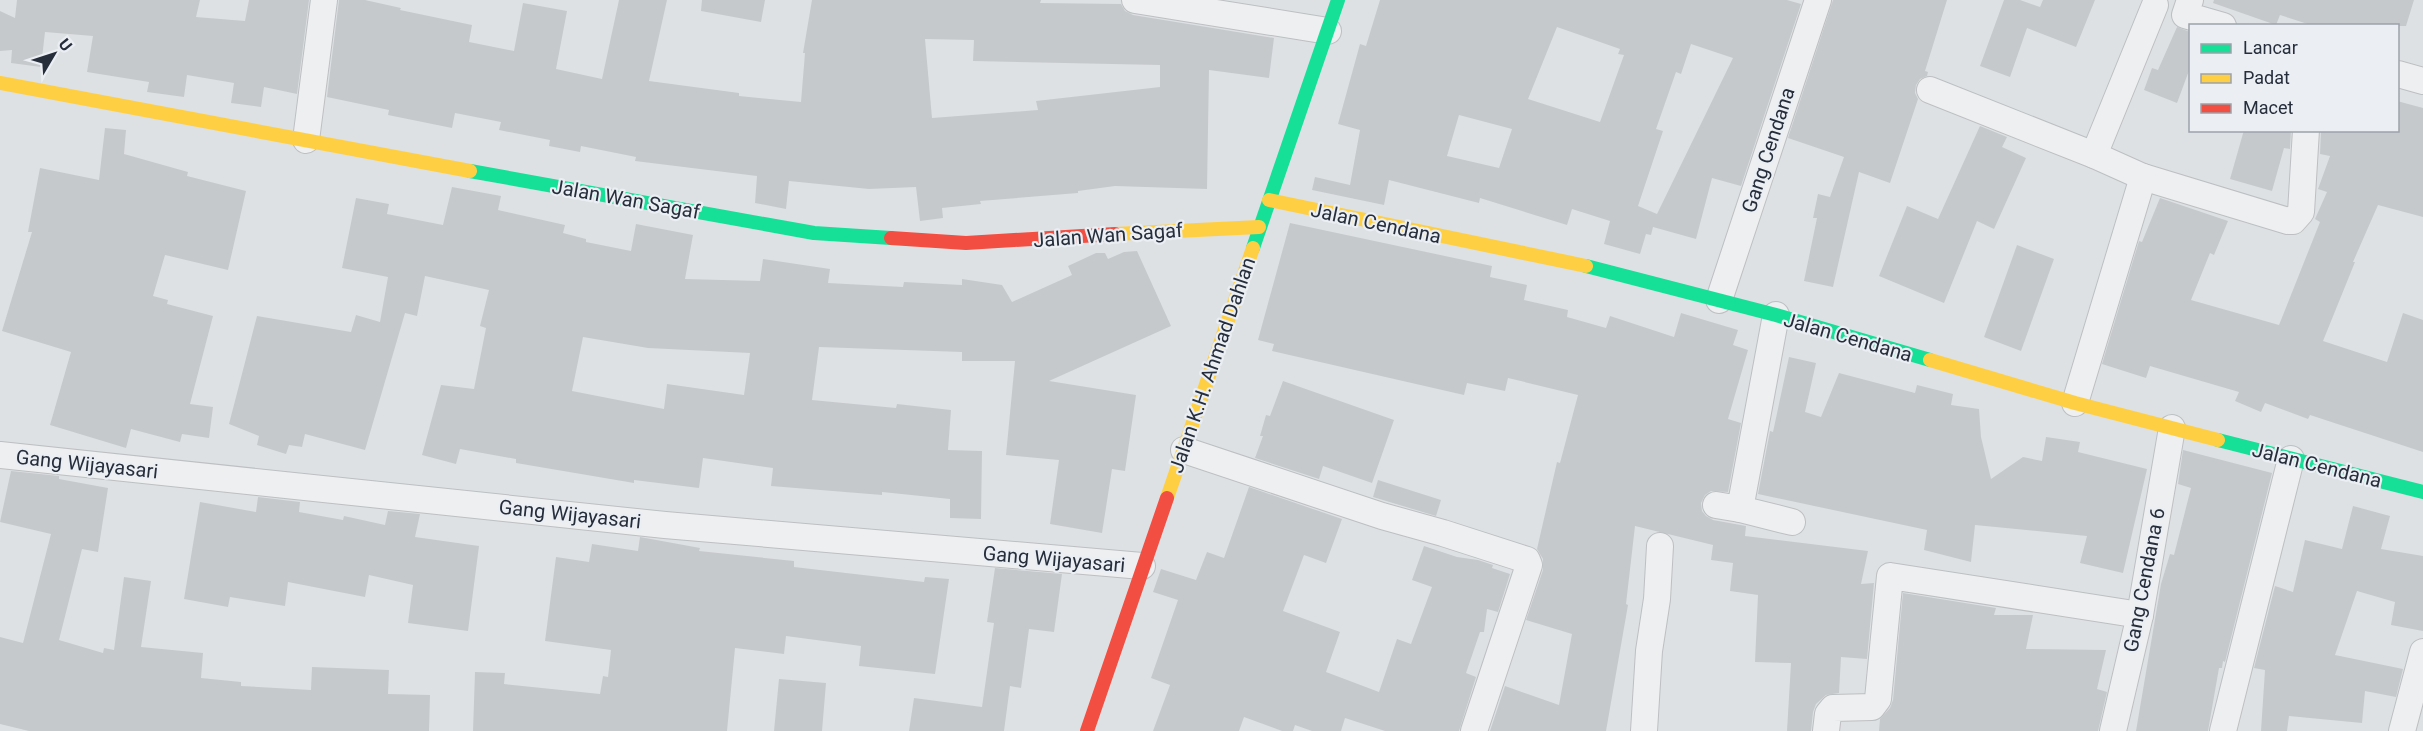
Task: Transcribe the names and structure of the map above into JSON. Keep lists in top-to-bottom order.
{
  "streets": {
    "street": [
      "Gang Cendana",
      "Jalan Wan Sagaf",
      "Jalan Cendana",
      "Jalan K.H. Ahmad Dahlan",
      "Gang Wijayasari",
      "Gang Cendana 6"
    ]
  },
  "crossings": [
    ["Gang Cendana", "Jalan Cendana"],
    ["Jalan Wan Sagaf", "Jalan K.H. Ahmad Dahlan"],
    ["Jalan Cendana", "Jalan K.H. Ahmad Dahlan"],
    ["Jalan Cendana", "Gang Cendana 6"],
    ["Jalan K.H. Ahmad Dahlan", "Gang Wijayasari"]
  ],
  "legend": ["Lancar", "Padat", "Macet"],
  "north": "top right"
}
